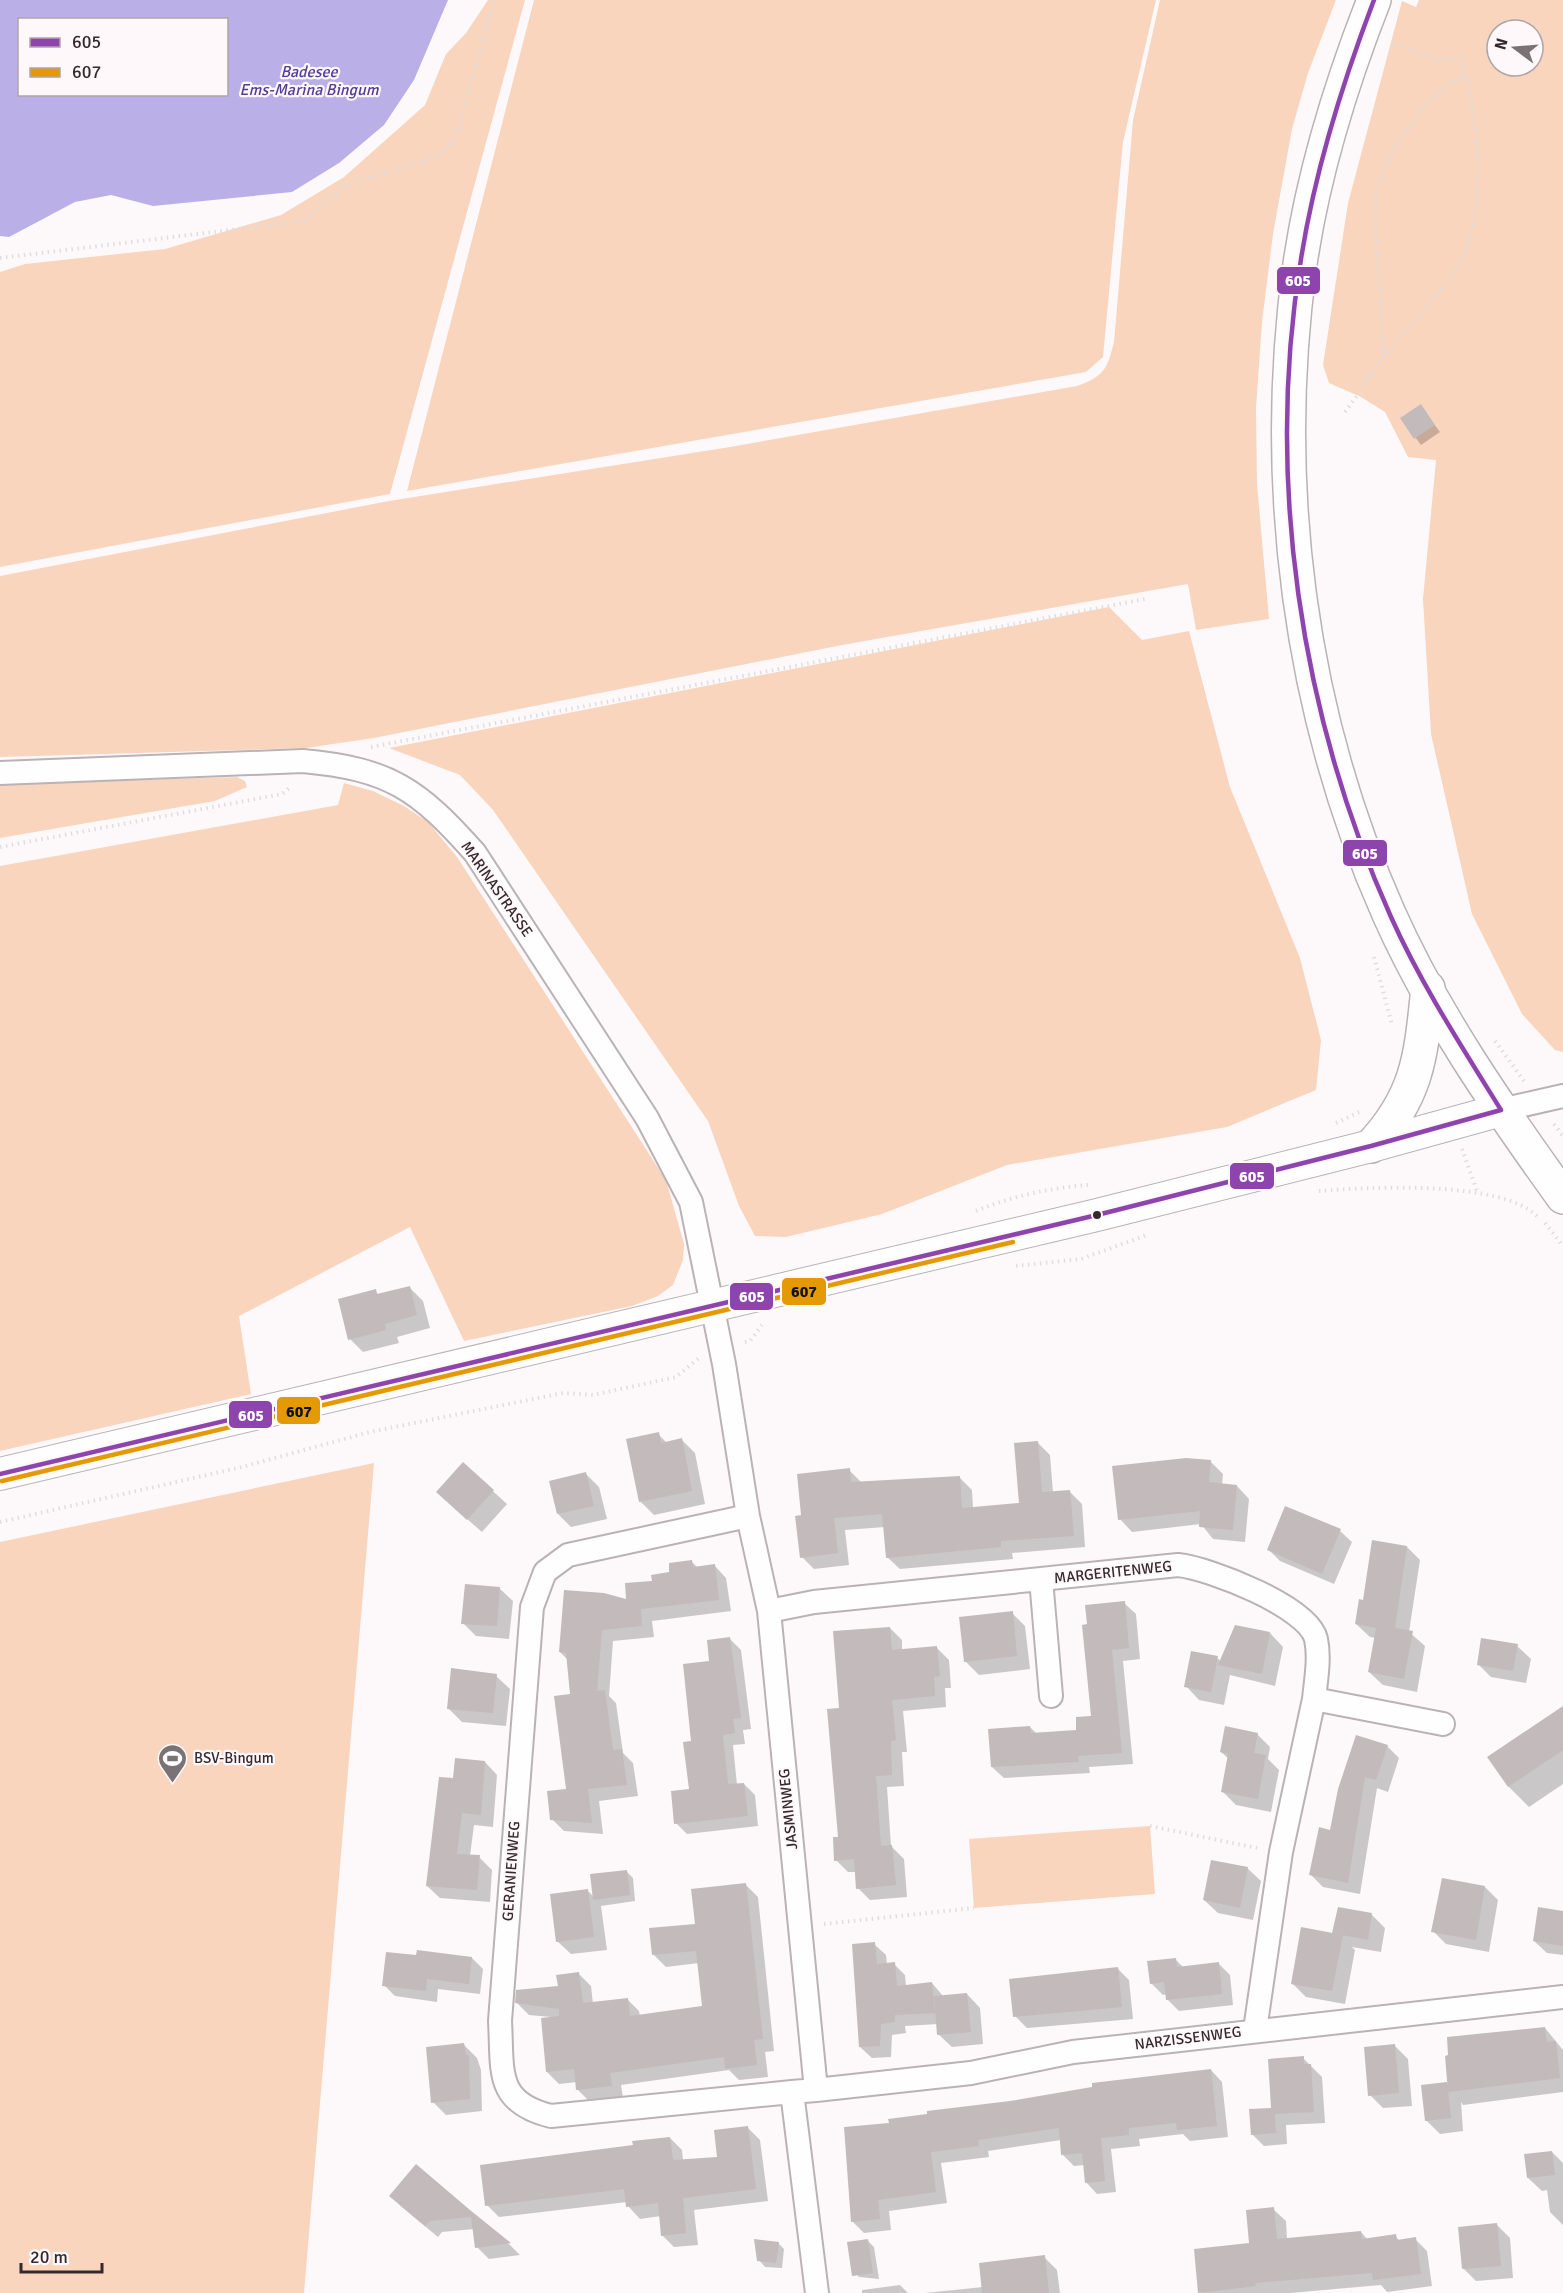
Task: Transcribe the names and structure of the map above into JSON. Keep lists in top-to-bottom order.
{
  "streets": {
    "street": [
      "MARINASTRASSE",
      "MARGERITENWEG",
      "JASMINWEG",
      "GERANIENWEG",
      "NARZISSENWEG"
    ]
  },
  "crossings": [
    ["MARINASTRASSE", "JASMINWEG"],
    ["MARGERITENWEG", "JASMINWEG"],
    ["MARGERITENWEG", "NARZISSENWEG"],
    ["JASMINWEG", "GERANIENWEG"],
    ["JASMINWEG", "NARZISSENWEG"]
  ],
  "water": ["Badesee Ems-Marina Bingum"],
  "places": {
    "sports": ["BSV-Bingum"]
  },
  "lines": ["transit line 605", "transit line 607"],
  "legend": ["605", "607"],
  "scale_bar": "20 m",
  "north": "left"
}
